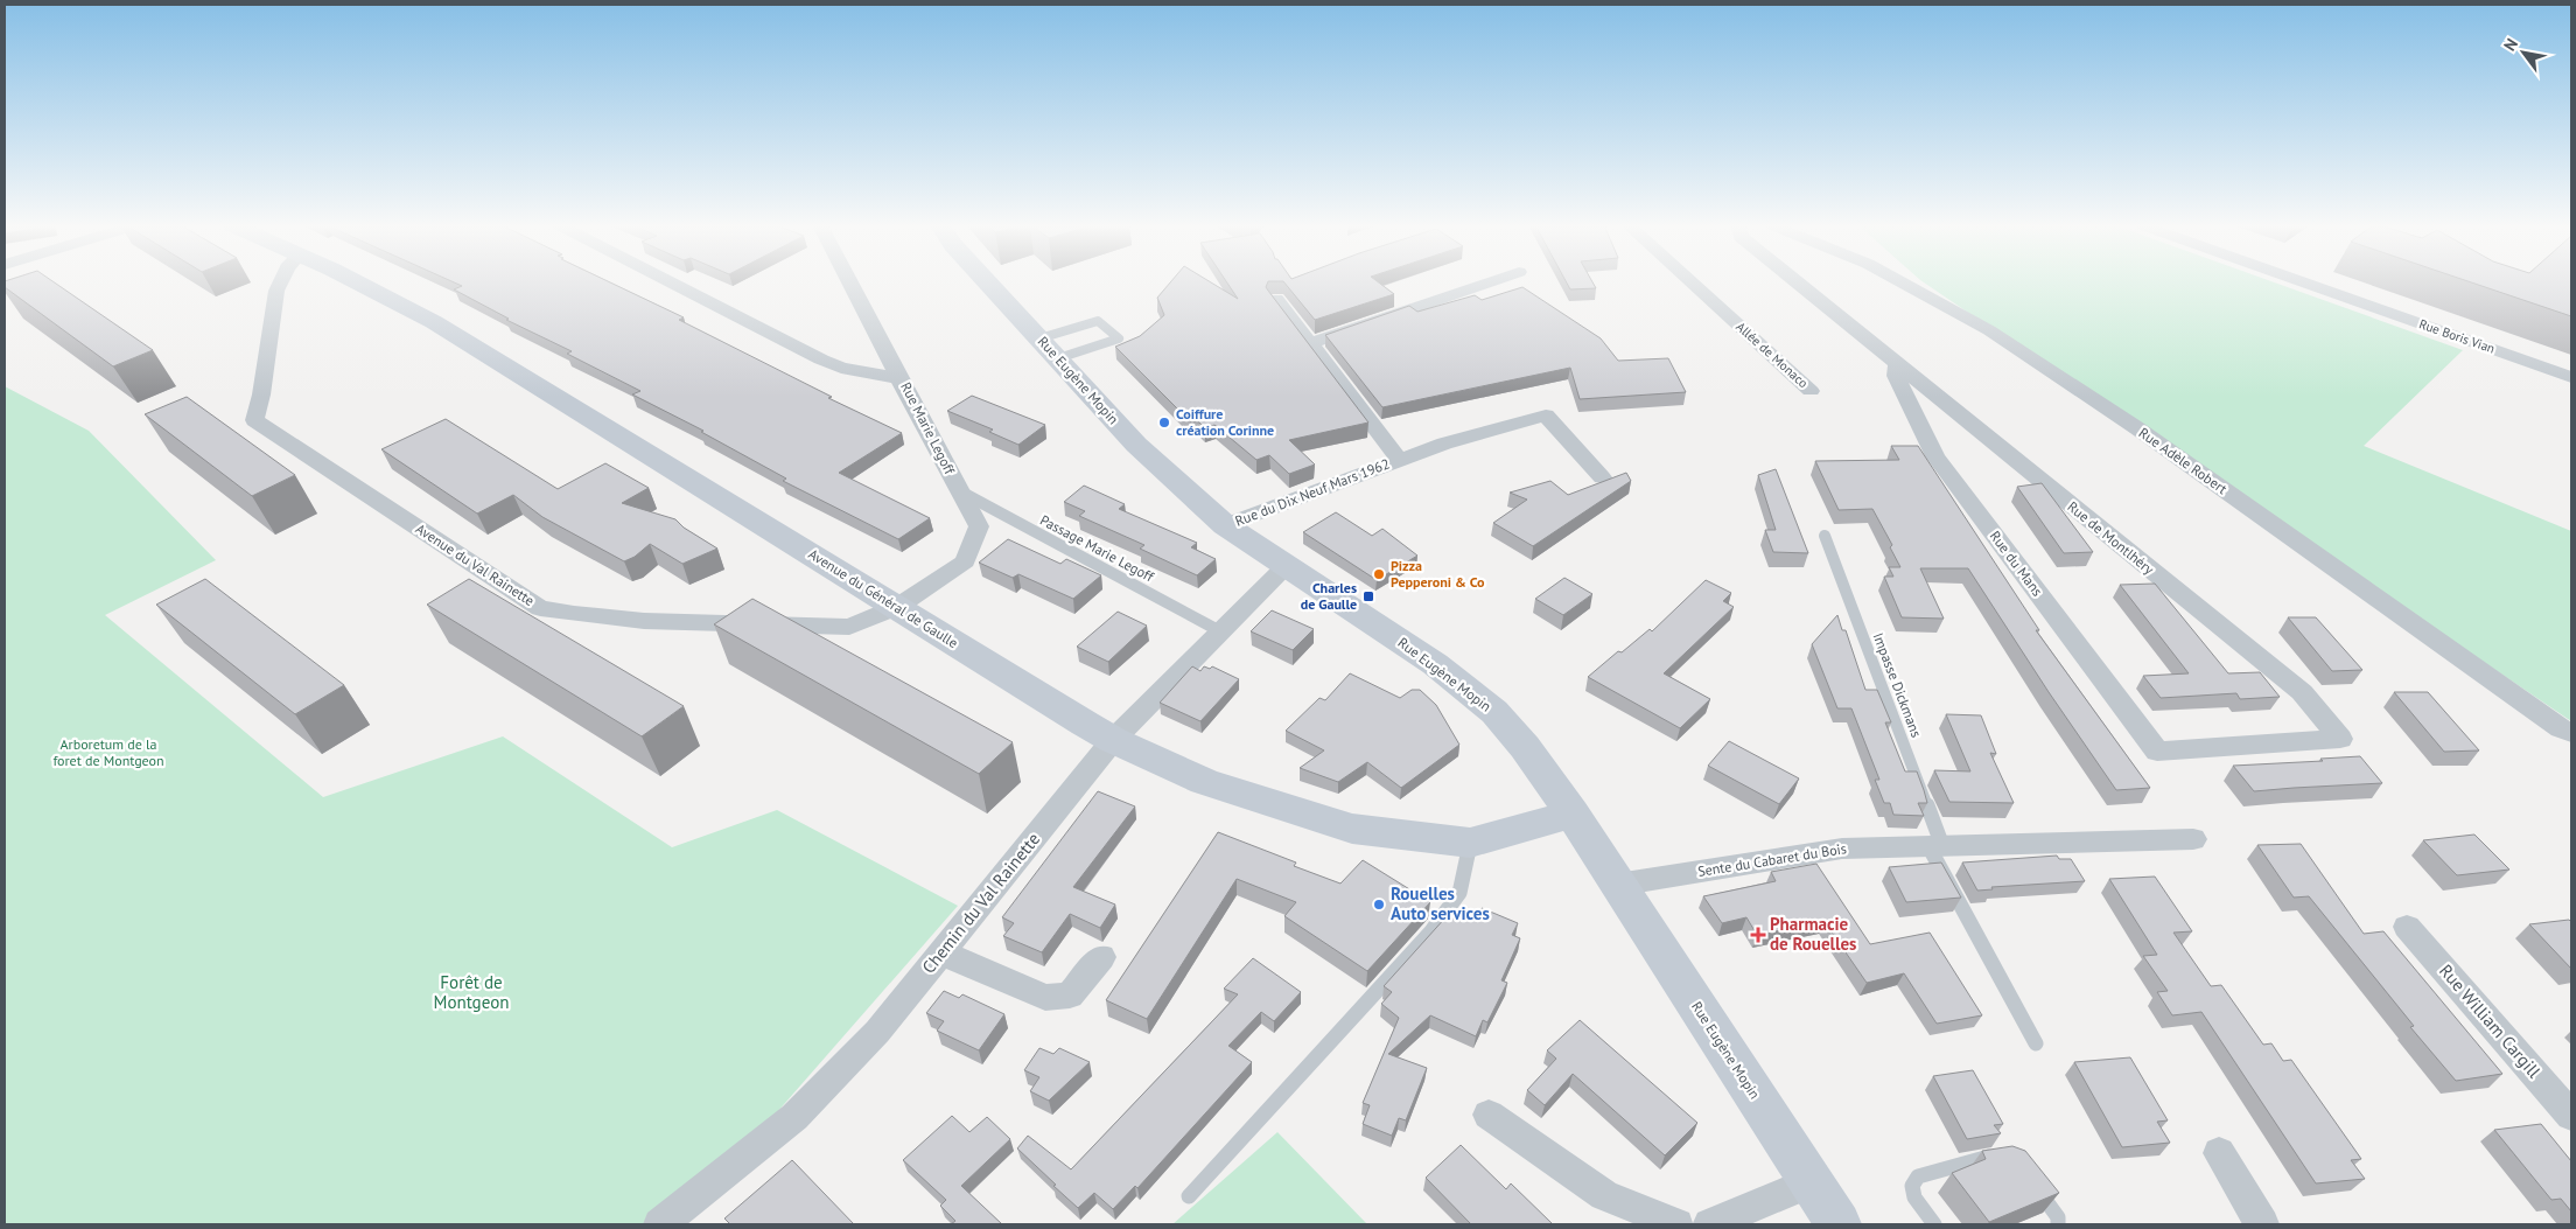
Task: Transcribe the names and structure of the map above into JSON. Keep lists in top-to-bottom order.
{
  "streets": {
    "street": [
      "Rue Boris Vian",
      "Allée de Monaco",
      "Rue Eugène Mopin",
      "Rue Marie Legoff",
      "Rue Adèle Robert",
      "Rue du Dix Neuf Mars 1962",
      "Rue de Montlhéry",
      "Rue du Mans",
      "Avenue du Val Rainette",
      "Avenue du Général de Gaulle",
      "Sente du Cabaret du Bois",
      "Chemin du Val Rainette",
      "Rue William Cargill"
    ],
    "lane": ["Passage Marie Legoff", "Impasse Dickmans"]
  },
  "crossings": [
    ["Rue Eugène Mopin", "Rue du Dix Neuf Mars 1962"],
    ["Rue Eugène Mopin", "Avenue du Général de Gaulle"],
    ["Rue Eugène Mopin", "Sente du Cabaret du Bois"],
    ["Rue Eugène Mopin", "Chemin du Val Rainette"],
    ["Rue Marie Legoff", "Passage Marie Legoff"],
    ["Rue Marie Legoff", "Avenue du Val Rainette"],
    ["Rue Marie Legoff", "Avenue du Général de Gaulle"],
    ["Rue de Montlhéry", "Rue du Mans"],
    ["Passage Marie Legoff", "Chemin du Val Rainette"],
    ["Avenue du Val Rainette", "Avenue du Général de Gaulle"],
    ["Avenue du Général de Gaulle", "Chemin du Val Rainette"],
    ["Impasse Dickmans", "Sente du Cabaret du Bois"]
  ],
  "parks": ["Arboretum de la foret de Montgeon", "Forêt de Montgeon"],
  "places": {
    "other": ["Coiffure création Corinne", "Pizza Pepperoni & Co", "Rouelles Auto services"],
    "transit": ["Charles de Gaulle"],
    "health": ["Pharmacie de Rouelles"]
  },
  "north": "top left"
}
